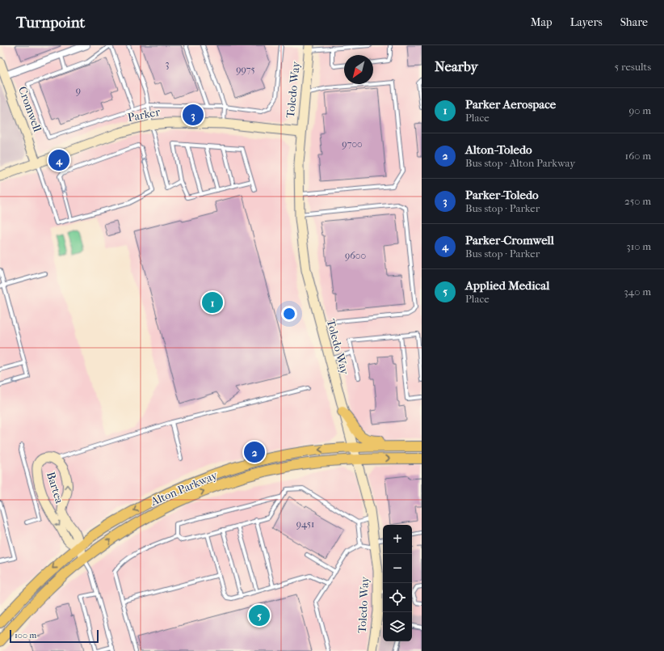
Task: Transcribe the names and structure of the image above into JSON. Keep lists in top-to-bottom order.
{
  "streets": {
    "main road": ["Alton Parkway"],
    "street": [
      "Toledo Way",
      "Cromwell",
      "Parker",
      "Bartea"
    ]
  },
  "crossings": [
    ["Toledo Way", "Parker"],
    ["Toledo Way", "Alton Parkway"],
    ["Cromwell", "Parker"],
    ["Bartea", "Alton Parkway"]
  ],
  "house_numbers": [
    "3",
    "9975",
    "9",
    "9700",
    "9600",
    "9451"
  ],
  "scale_bar": "100 m",
  "north": "bottom left",
  "page": {
    "header": "Turnpoint",
    "nav": ["Map", "Layers", "Share"],
    "heading": ["Nearby", "5 results"],
    "list": [
      {
        "mark": "1",
        "name": "Parker Aerospace",
        "note": "Place",
        "value": "90 m"
      },
      {
        "mark": "2",
        "name": "Alton-Toledo",
        "note": "Bus stop · Alton Parkway",
        "value": "160 m"
      },
      {
        "mark": "3",
        "name": "Parker-Toledo",
        "note": "Bus stop · Parker",
        "value": "250 m"
      },
      {
        "mark": "4",
        "name": "Parker-Cromwell",
        "note": "Bus stop · Parker",
        "value": "310 m"
      },
      {
        "mark": "5",
        "name": "Applied Medical",
        "note": "Place",
        "value": "340 m"
      }
    ],
    "pins": [
      "3",
      "4",
      "1",
      "2",
      "5"
    ],
    "map_buttons": ["+", "−"],
    "scale": "100 m"
  }
}
